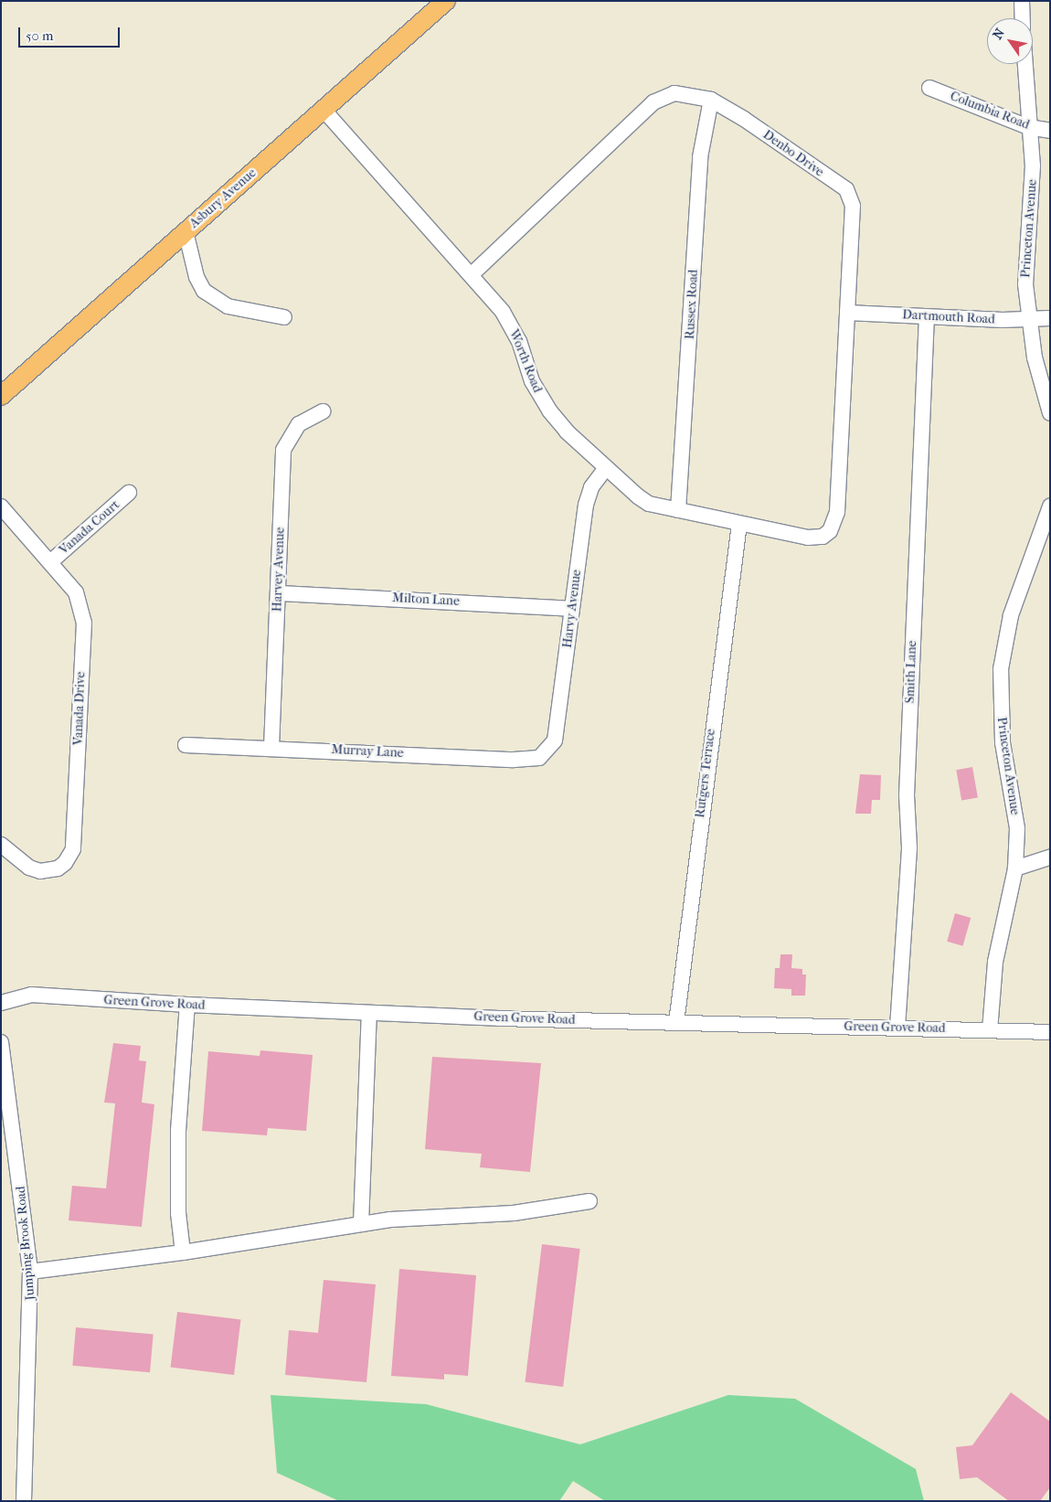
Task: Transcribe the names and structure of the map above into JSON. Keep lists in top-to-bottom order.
{
  "streets": {
    "main road": ["Asbury Avenue"],
    "street": [
      "Columbia Road",
      "Denbo Drive",
      "Princeton Avenue",
      "Russex Road",
      "Dartmouth Road",
      "Worth Road",
      "Vanada Court",
      "Harvey Avenue",
      "Milton Lane",
      "Harvy Avenue",
      "Smith Lane",
      "Vanada Drive",
      "Murray Lane",
      "Rutgers Terrace",
      "Green Grove Road",
      "Jumping Brook Road"
    ]
  },
  "crossings": [
    ["Columbia Road", "Princeton Avenue"],
    ["Denbo Drive", "Russex Road"],
    ["Denbo Drive", "Dartmouth Road"],
    ["Denbo Drive", "Worth Road"],
    ["Asbury Avenue", "Worth Road"],
    ["Princeton Avenue", "Dartmouth Road"],
    ["Princeton Avenue", "Green Grove Road"],
    ["Russex Road", "Worth Road"],
    ["Dartmouth Road", "Smith Lane"],
    ["Worth Road", "Harvy Avenue"],
    ["Worth Road", "Rutgers Terrace"],
    ["Vanada Court", "Vanada Drive"],
    ["Harvey Avenue", "Milton Lane"],
    ["Harvey Avenue", "Murray Lane"],
    ["Milton Lane", "Harvy Avenue"],
    ["Harvy Avenue", "Murray Lane"],
    ["Smith Lane", "Green Grove Road"],
    ["Rutgers Terrace", "Green Grove Road"]
  ],
  "scale_bar": "50 m",
  "north": "top left"
}
